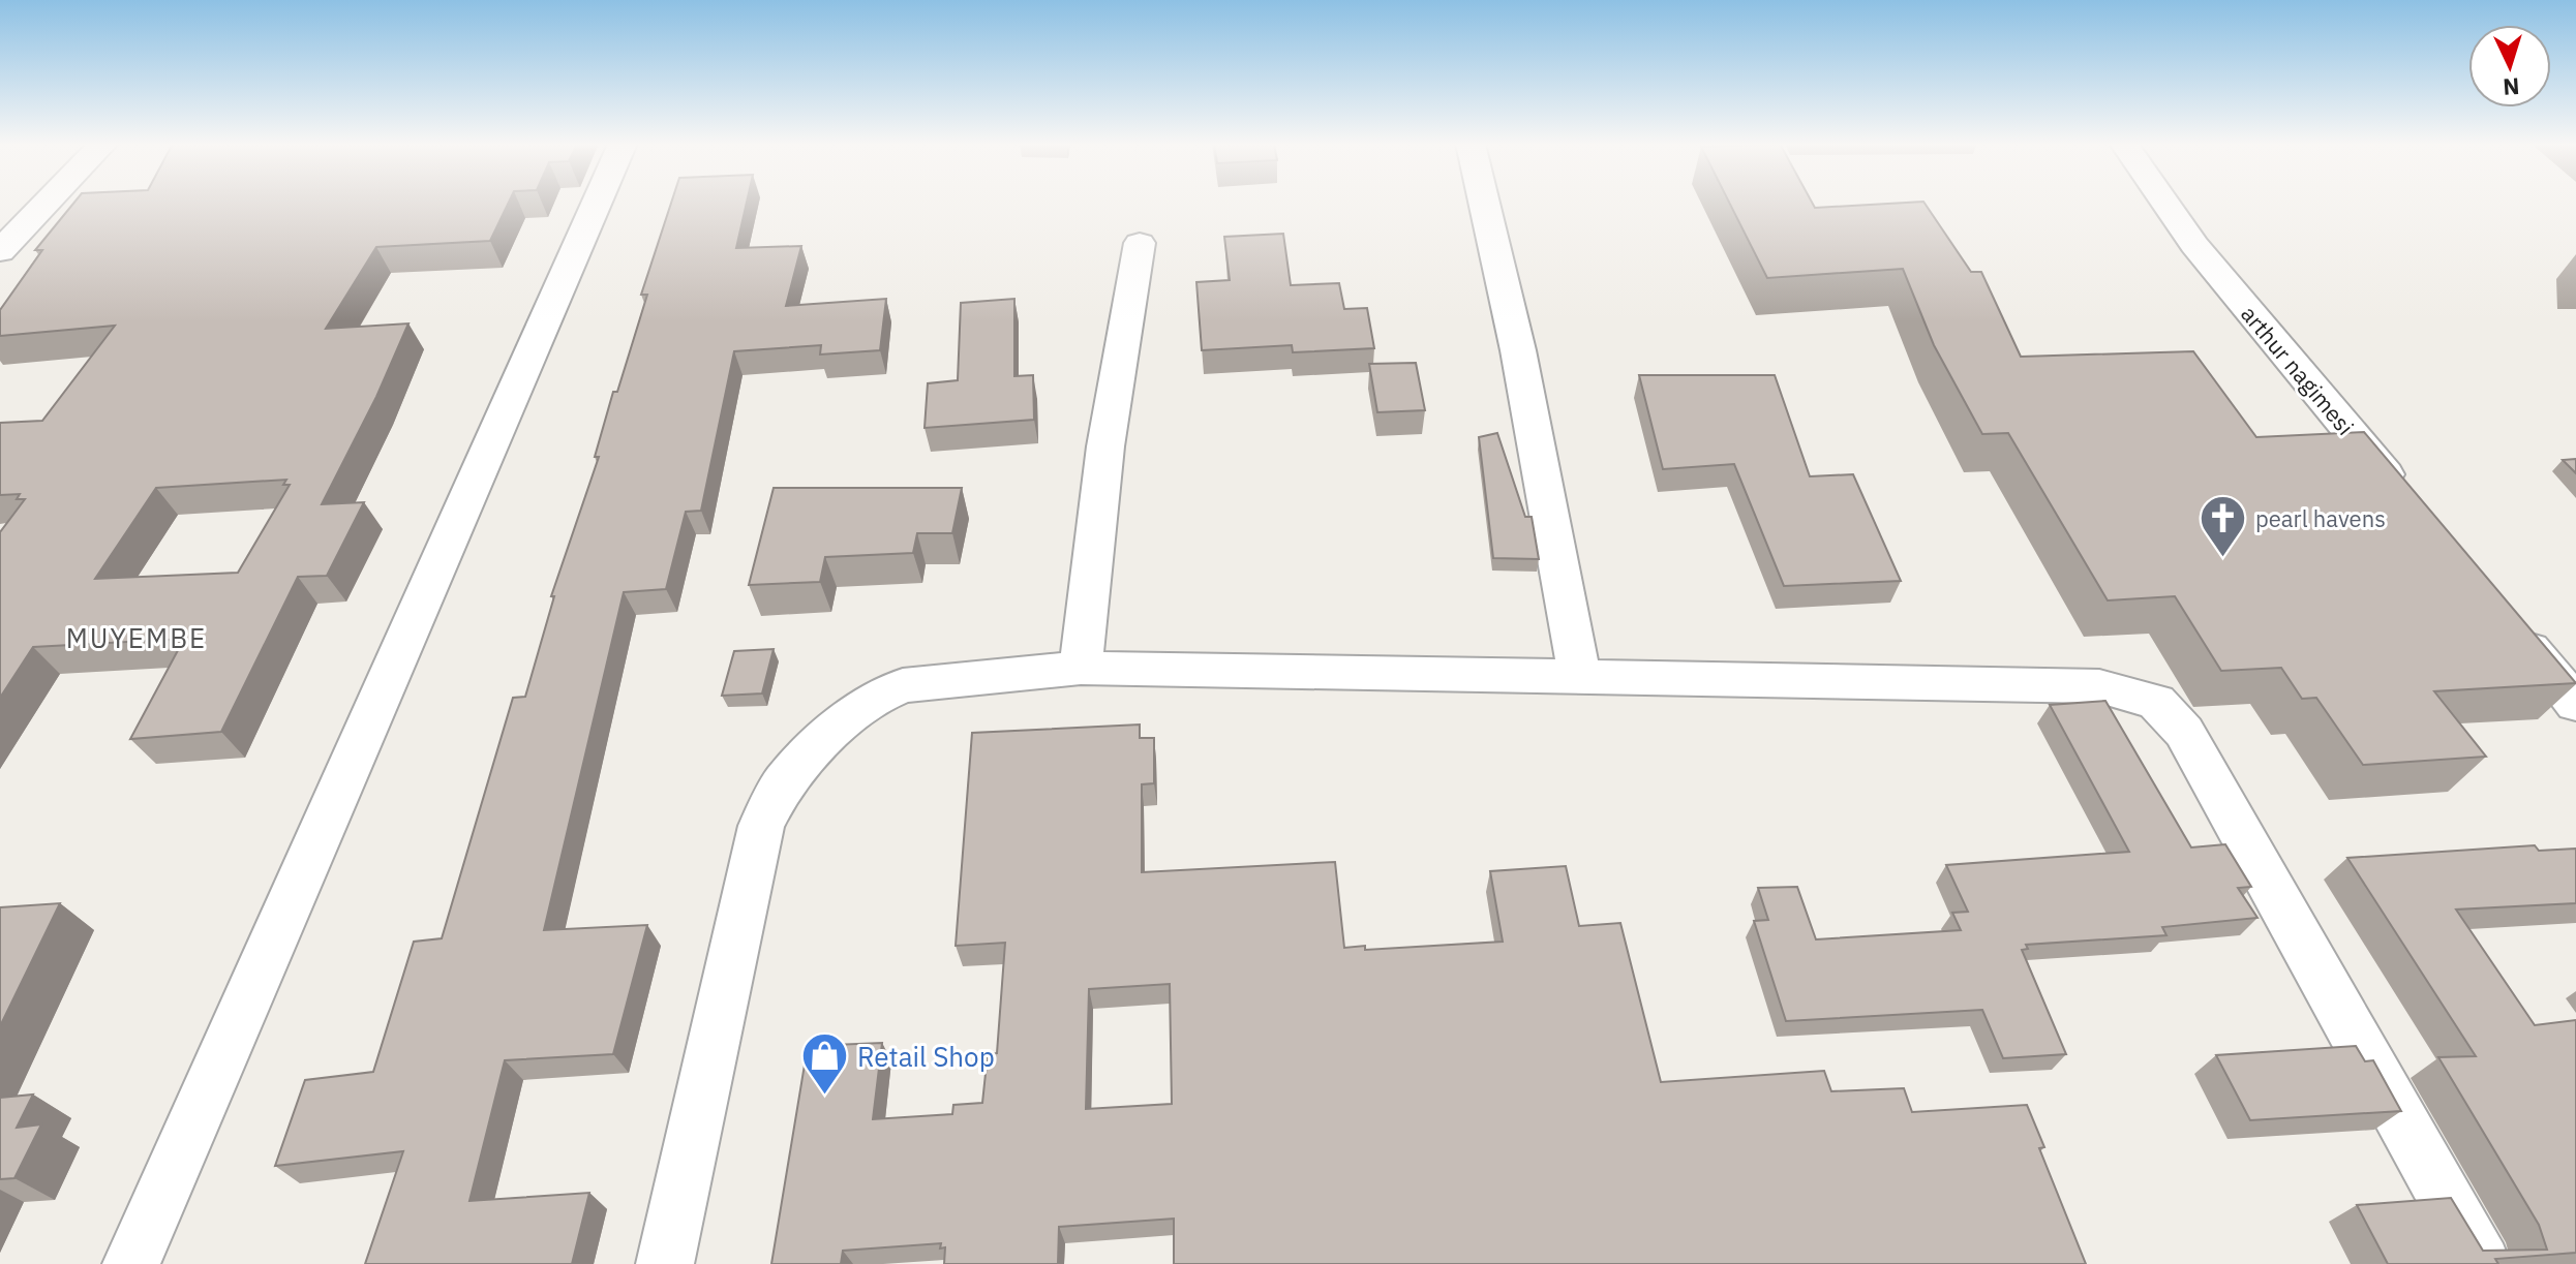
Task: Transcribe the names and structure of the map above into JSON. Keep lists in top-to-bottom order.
{
  "streets": {
    "street": ["arthur nagimesi"]
  },
  "districts": ["MUYEMBE"],
  "places": {
    "church": ["pearl havens"],
    "shop": ["Retail Shop"]
  },
  "north": "bottom"
}
